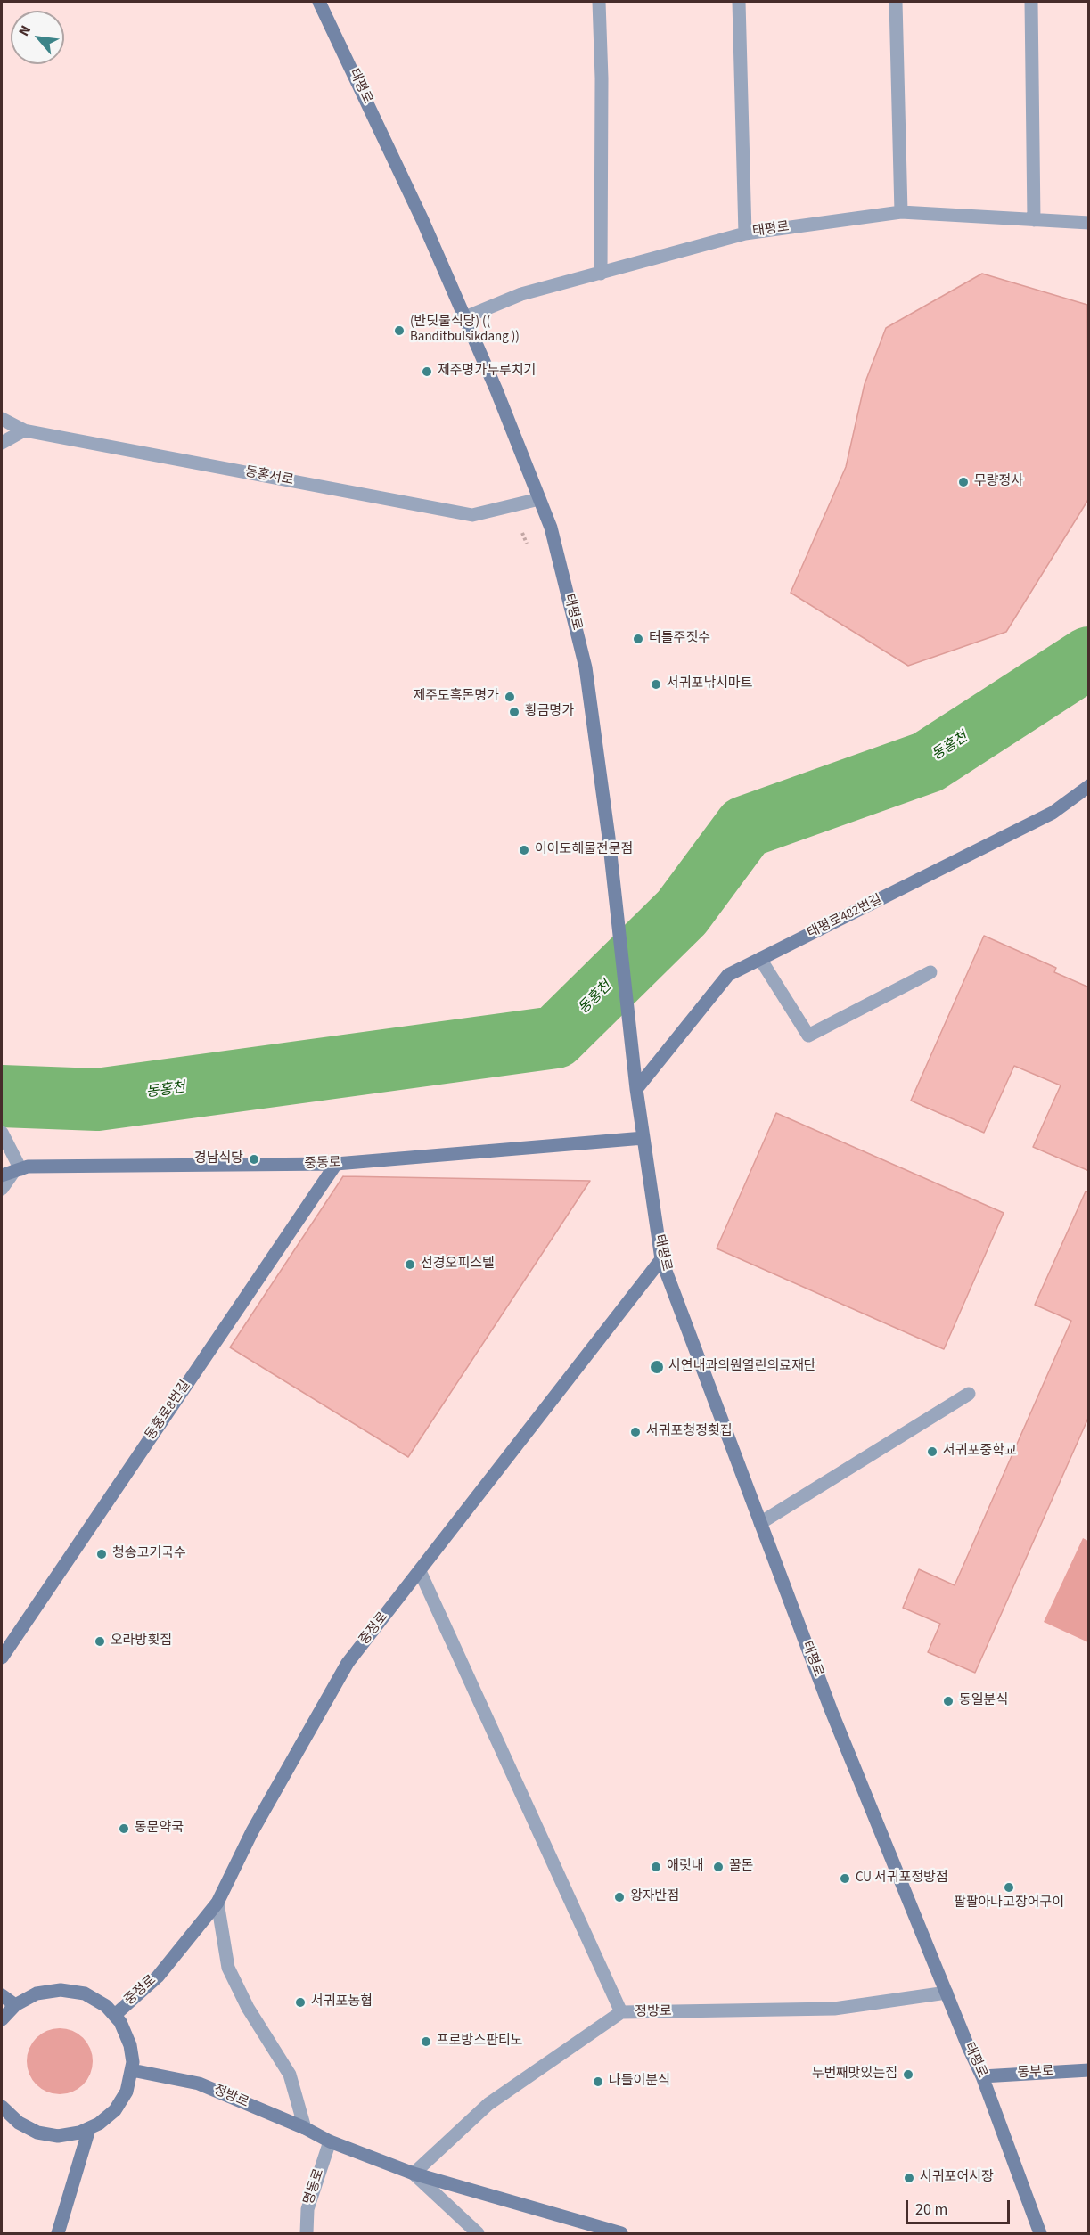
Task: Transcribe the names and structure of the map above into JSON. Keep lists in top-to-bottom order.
{
  "streets": {
    "main road": [
      "태평로",
      "태평로482번길",
      "중동로",
      "동홍로8번길",
      "중정로",
      "정방로",
      "동부로"
    ],
    "street": ["동홍서로", "명동로"]
  },
  "crossings": [
    ["태평로", "동홍서로"],
    ["태평로", "태평로482번길"],
    ["태평로", "중동로"],
    ["태평로", "중정로"],
    ["태평로", "정방로"],
    ["태평로", "동부로"],
    ["중동로", "동홍로8번길"],
    ["정방로", "명동로"]
  ],
  "water": ["동홍천"],
  "places": [
    "(반딧불식당) (( Banditbulsikdang ))",
    "제주명가두루치기",
    "무량정사",
    "터틀주짓수",
    "서귀포낚시마트",
    "제주도흑돈명가",
    "황금명가",
    "이어도해물전문점",
    "경남식당",
    "선경오피스텔",
    "서연내과의원열린의료재단",
    "서귀포청정횟집",
    "서귀포중학교",
    "청송고기국수",
    "오라방횟집",
    "동일분식",
    "동문약국",
    "애릿내",
    "꿀돈",
    "CU 서귀포정방점",
    "팔팔아나고장어구이",
    "왕자반점",
    "서귀포농협",
    "프로방스판티노",
    "두번째맛있는집",
    "나들이분식",
    "서귀포어시장"
  ],
  "scale_bar": "20 m",
  "north": "top left"
}
